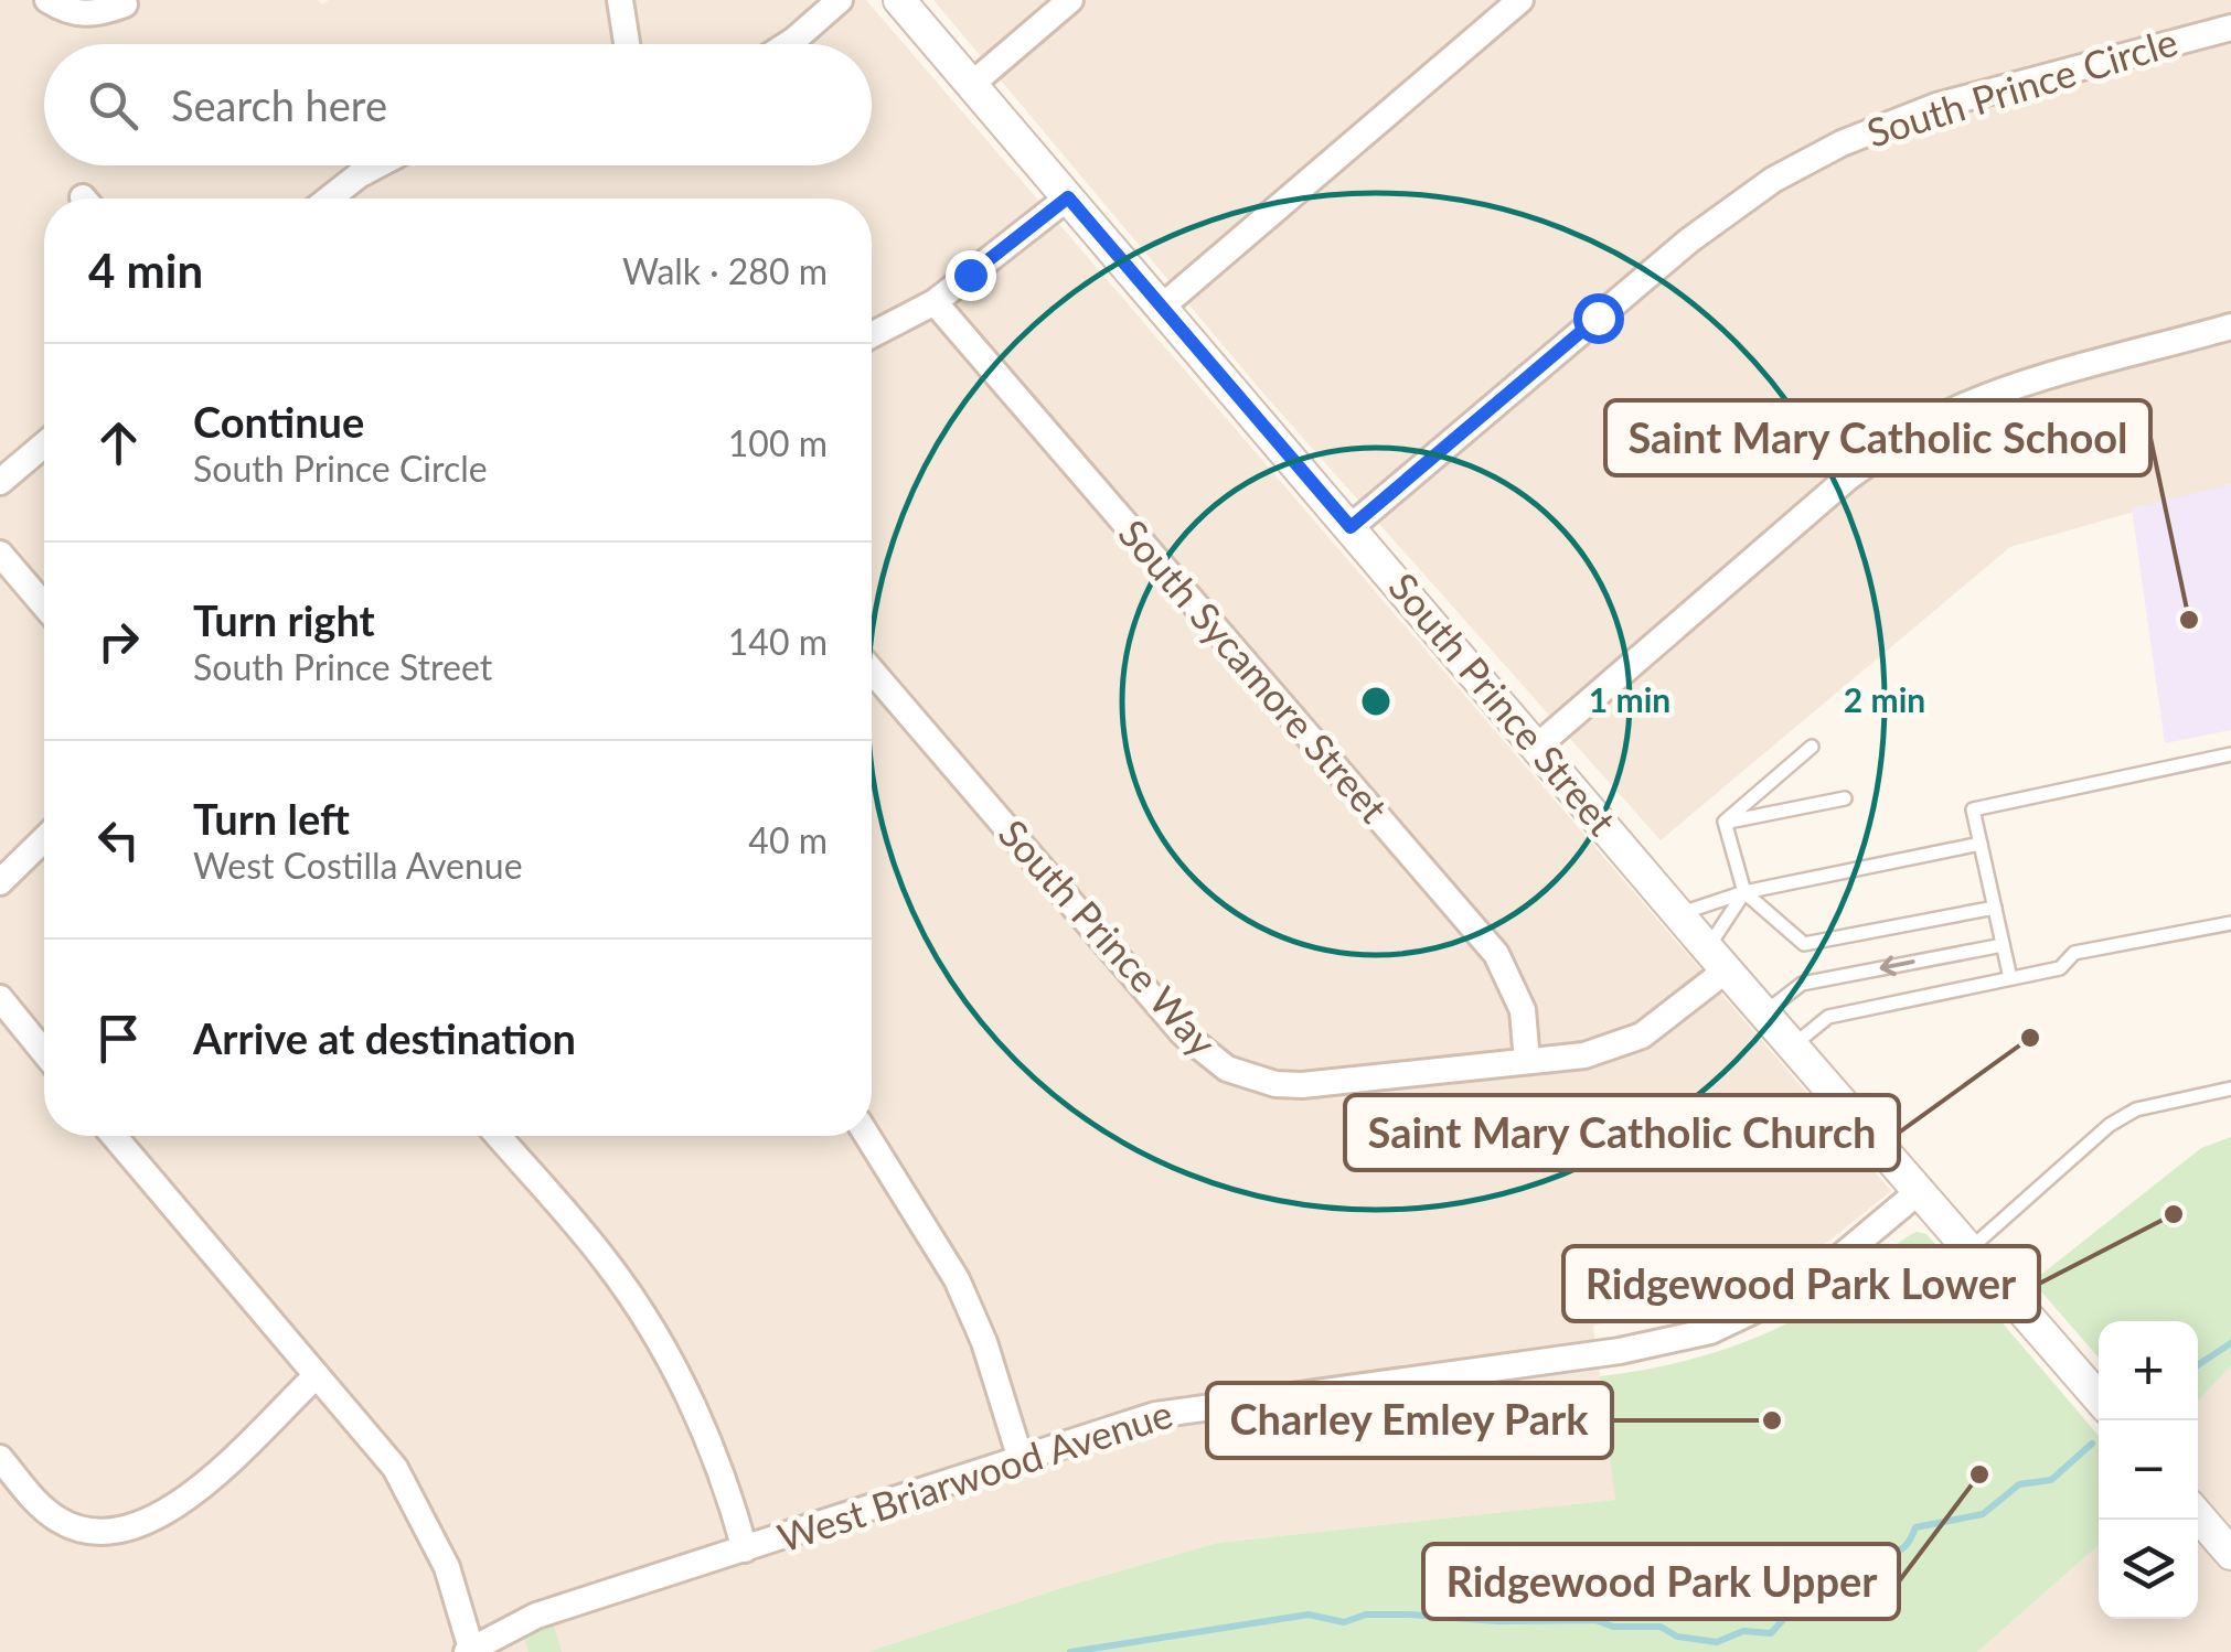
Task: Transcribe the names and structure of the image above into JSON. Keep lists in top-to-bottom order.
{
  "streets": {
    "street": [
      "South Prince Circle",
      "South Sycamore Street",
      "South Prince Street",
      "South Prince Way",
      "West Briarwood Avenue"
    ]
  },
  "crossings": [
    ["South Prince Circle", "South Prince Street"],
    ["South Sycamore Street", "South Prince Way"],
    ["South Prince Street", "South Prince Way"],
    ["South Prince Street", "West Briarwood Avenue"]
  ],
  "places": [
    "Saint Mary Catholic School",
    "Saint Mary Catholic Church",
    "Ridgewood Park Lower",
    "Charley Emley Park",
    "Ridgewood Park Upper"
  ],
  "page": {
    "search": "Search here",
    "heading": ["4 min", "Walk · 280 m"],
    "list": [
      ["Continue", "South Prince Circle", "100 m"],
      ["Turn right", "South Prince Street", "140 m"],
      ["Turn left", "West Costilla Avenue", "40 m"],
      "Arrive at destination"
    ],
    "map_buttons": ["+", "−"]
  },
  "rings": ["1 min", "2 min"]
}
